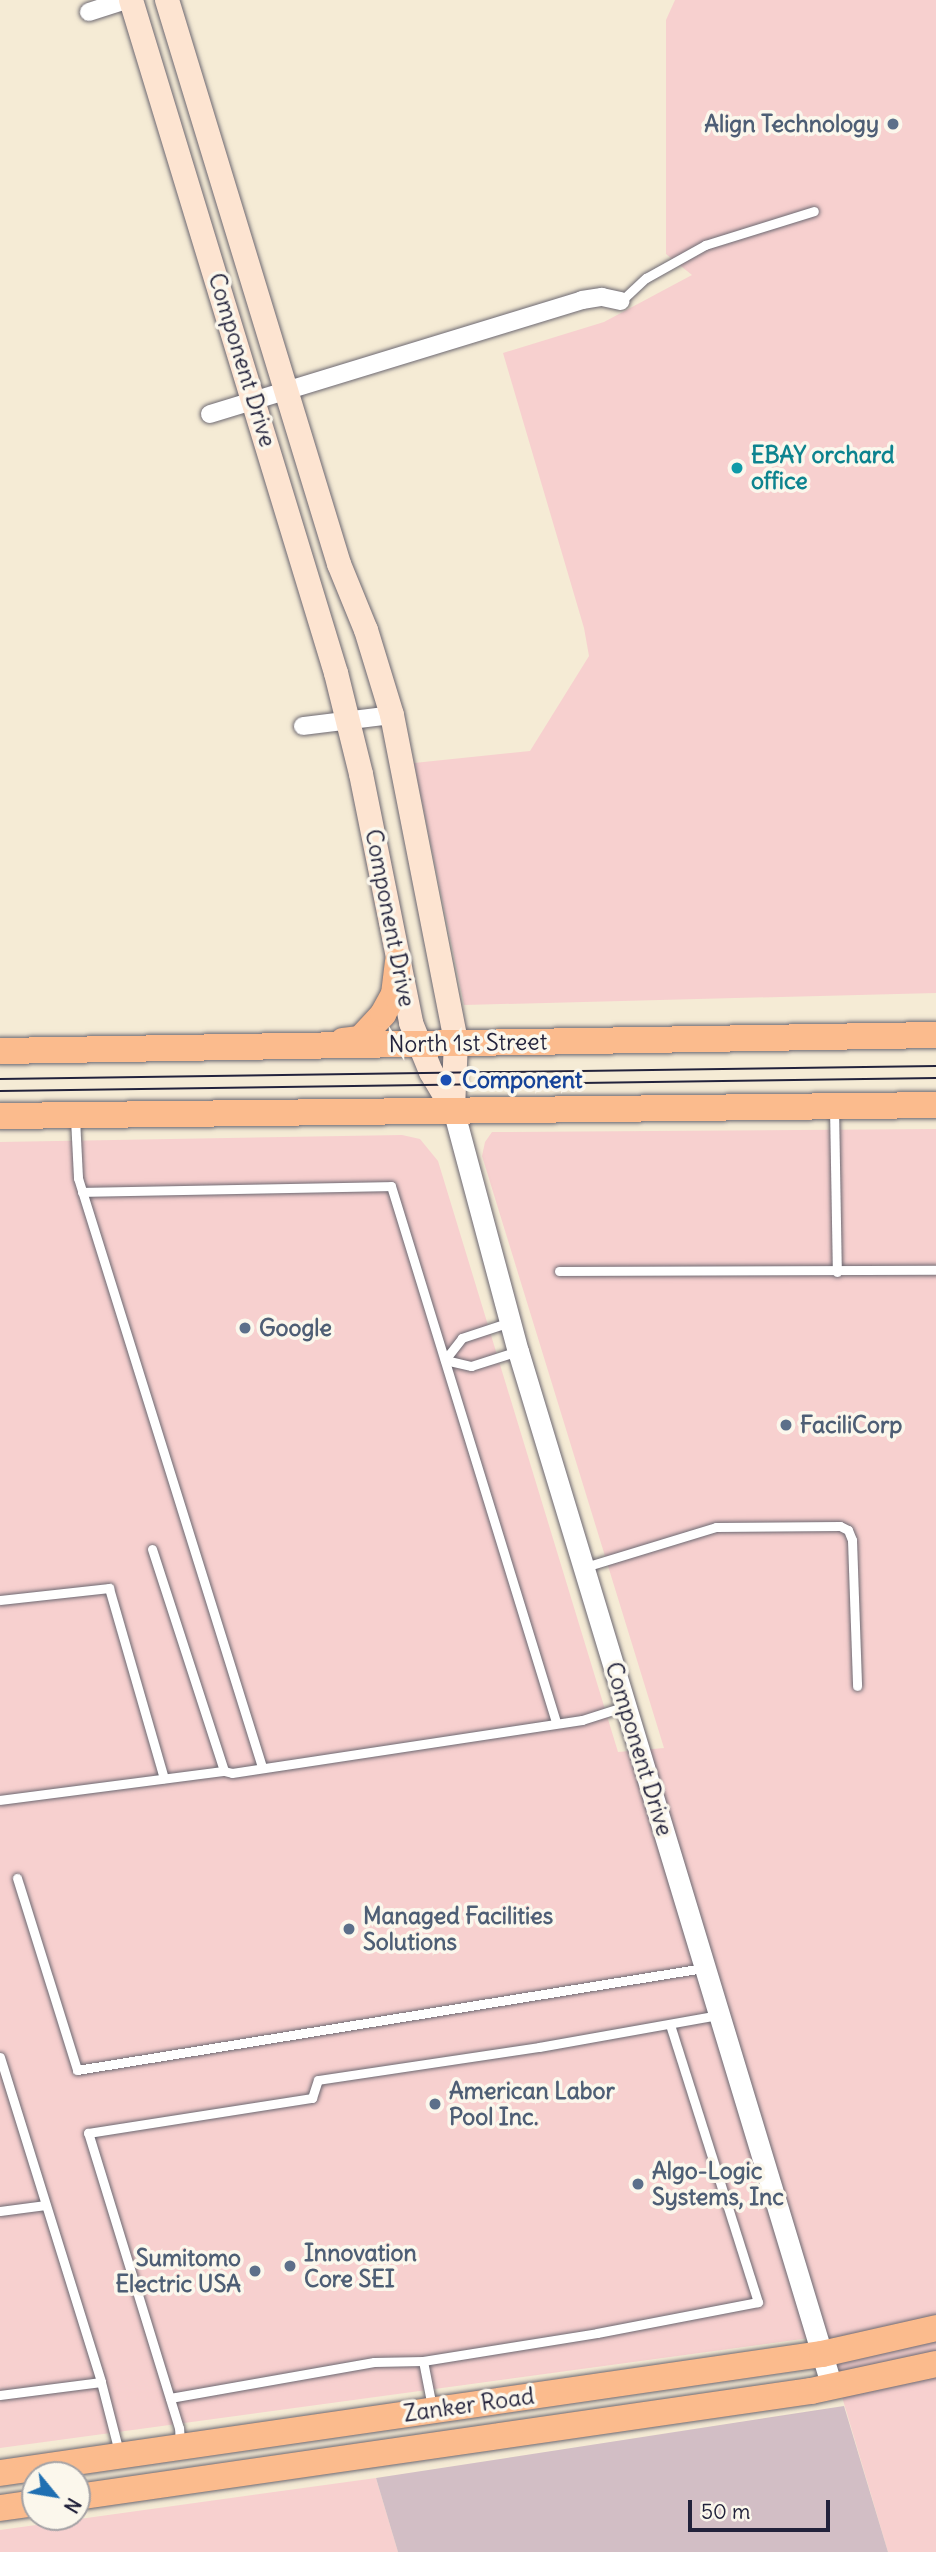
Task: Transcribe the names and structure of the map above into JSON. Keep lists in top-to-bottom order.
{
  "streets": {
    "main road": ["Component Drive", "North 1st Street", "Zanker Road"]
  },
  "crossings": [
    ["Component Drive", "North 1st Street"],
    ["Component Drive", "Zanker Road"]
  ],
  "places": [
    "Align Technology",
    "EBAY orchard office",
    "Component",
    "Google",
    "FaciliCorp",
    "Managed Facilities Solutions",
    "American Labor Pool Inc.",
    "Algo-Logic Systems, Inc",
    "Innovation Core SEI",
    "Sumitomo Electric USA"
  ],
  "scale_bar": "50 m",
  "north": "bottom right"
}
